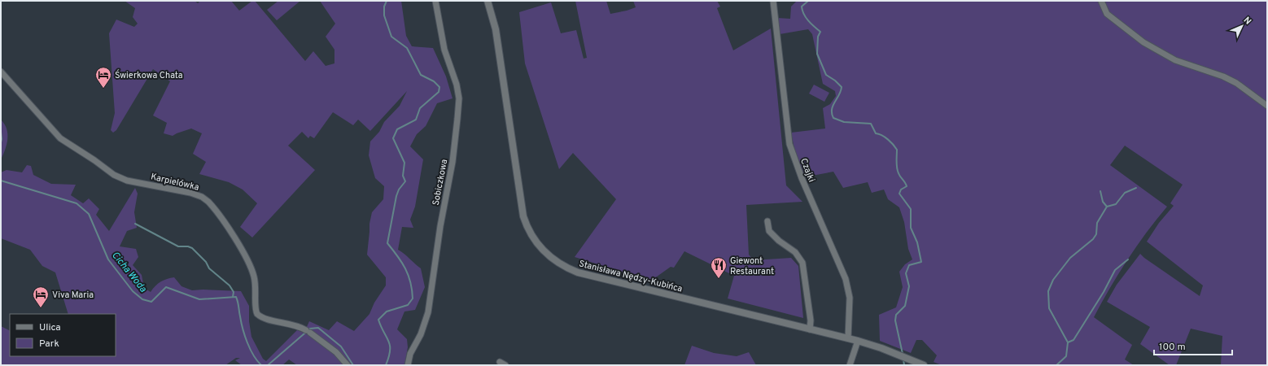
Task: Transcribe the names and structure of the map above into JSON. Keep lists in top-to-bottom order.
{
  "streets": {
    "street": [
      "Czajki",
      "Karpielówka",
      "Sobiczkowa",
      "Stanisława Nędzy-Kubińca"
    ]
  },
  "crossings": [
    ["Czajki", "Stanisława Nędzy-Kubińca"]
  ],
  "water": ["Cicha Woda"],
  "places": {
    "hotel": ["Świerkowa Chata", "Viva Maria"],
    "restaurant": ["Giewont Restaurant"]
  },
  "legend": ["Ulica", "Park"],
  "scale_bar": "100 m",
  "north": "top right"
}
